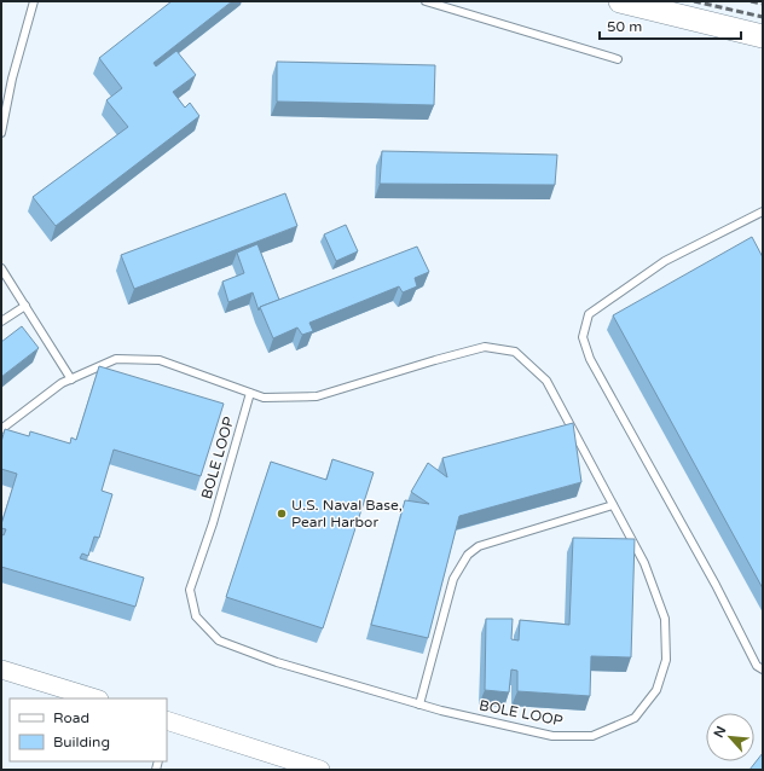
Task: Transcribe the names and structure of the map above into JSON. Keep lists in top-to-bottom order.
{
  "streets": {
    "lane": ["BOLE LOOP"]
  },
  "places": ["U.S. Naval Base, Pearl Harbor"],
  "legend": ["Road", "Building"],
  "scale_bar": "50 m",
  "north": "top left"
}
